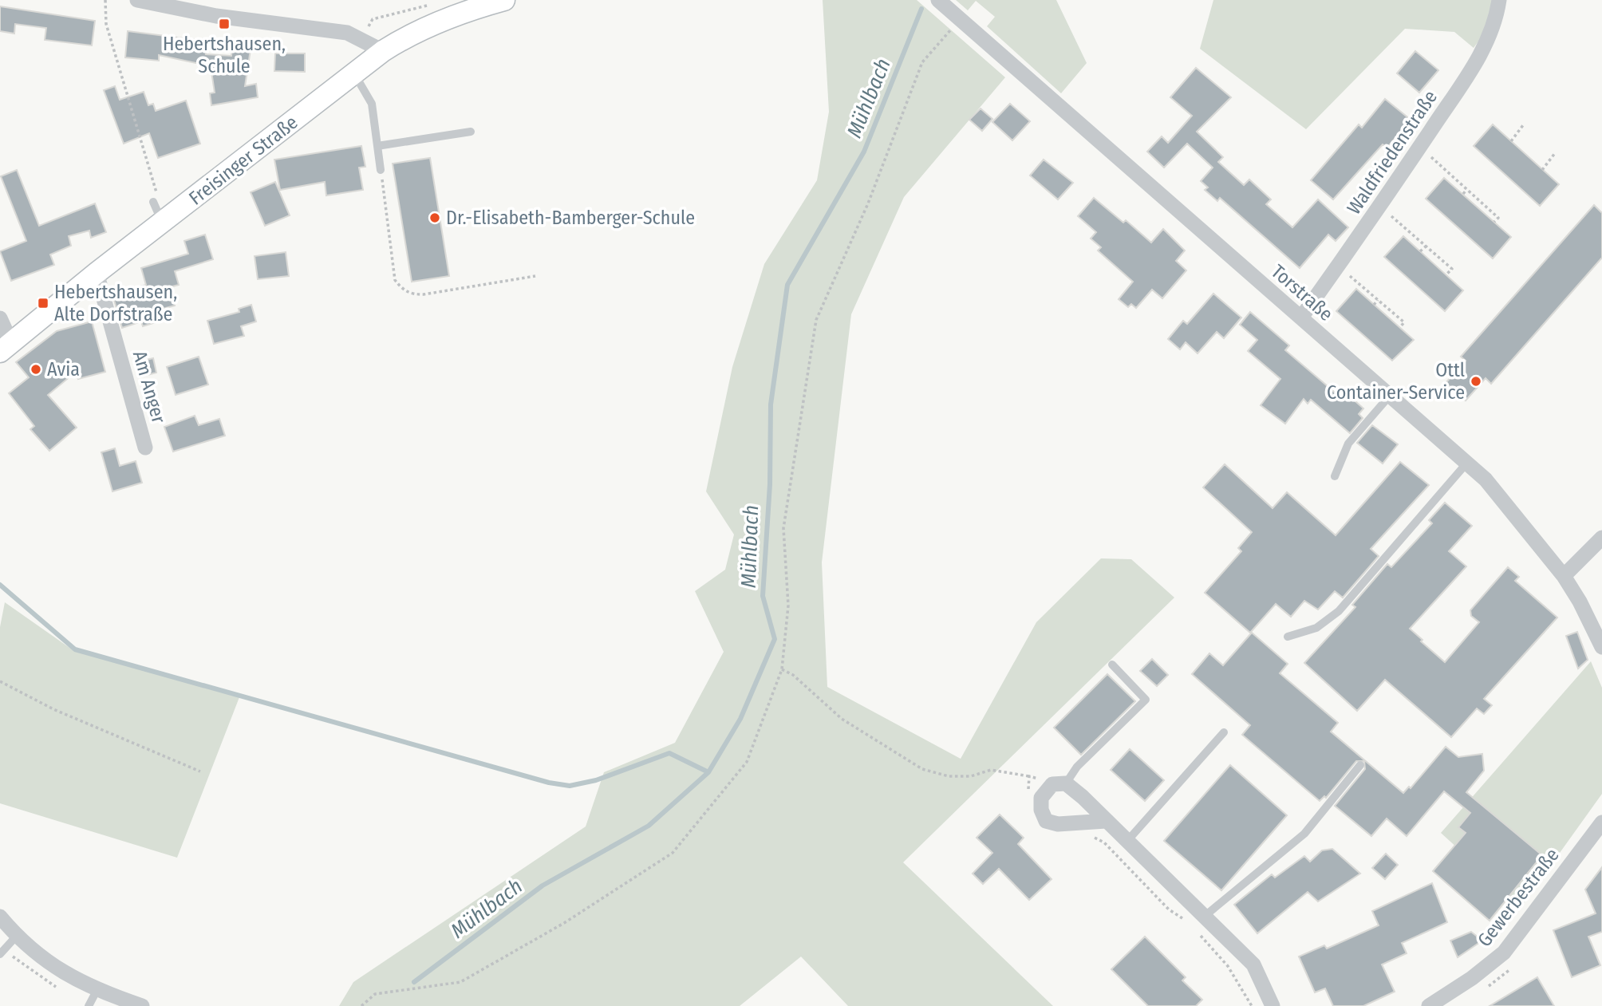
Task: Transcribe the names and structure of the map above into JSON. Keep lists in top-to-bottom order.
{
  "streets": {
    "main road": ["Freisinger Straße"],
    "street": [
      "Waldfriedenstraße",
      "Torstraße",
      "Am Anger",
      "Gewerbestraße"
    ]
  },
  "crossings": [
    ["Waldfriedenstraße", "Torstraße"],
    ["Freisinger Straße", "Am Anger"]
  ],
  "water": ["Mühlbach"],
  "places": {
    "transit": ["Hebertshausen, Schule", "Hebertshausen, Alte Dorfstraße"],
    "other": ["Dr.-Elisabeth-Bamberger-Schule", "Avia", "Ottl Container-Service"]
  }
}
